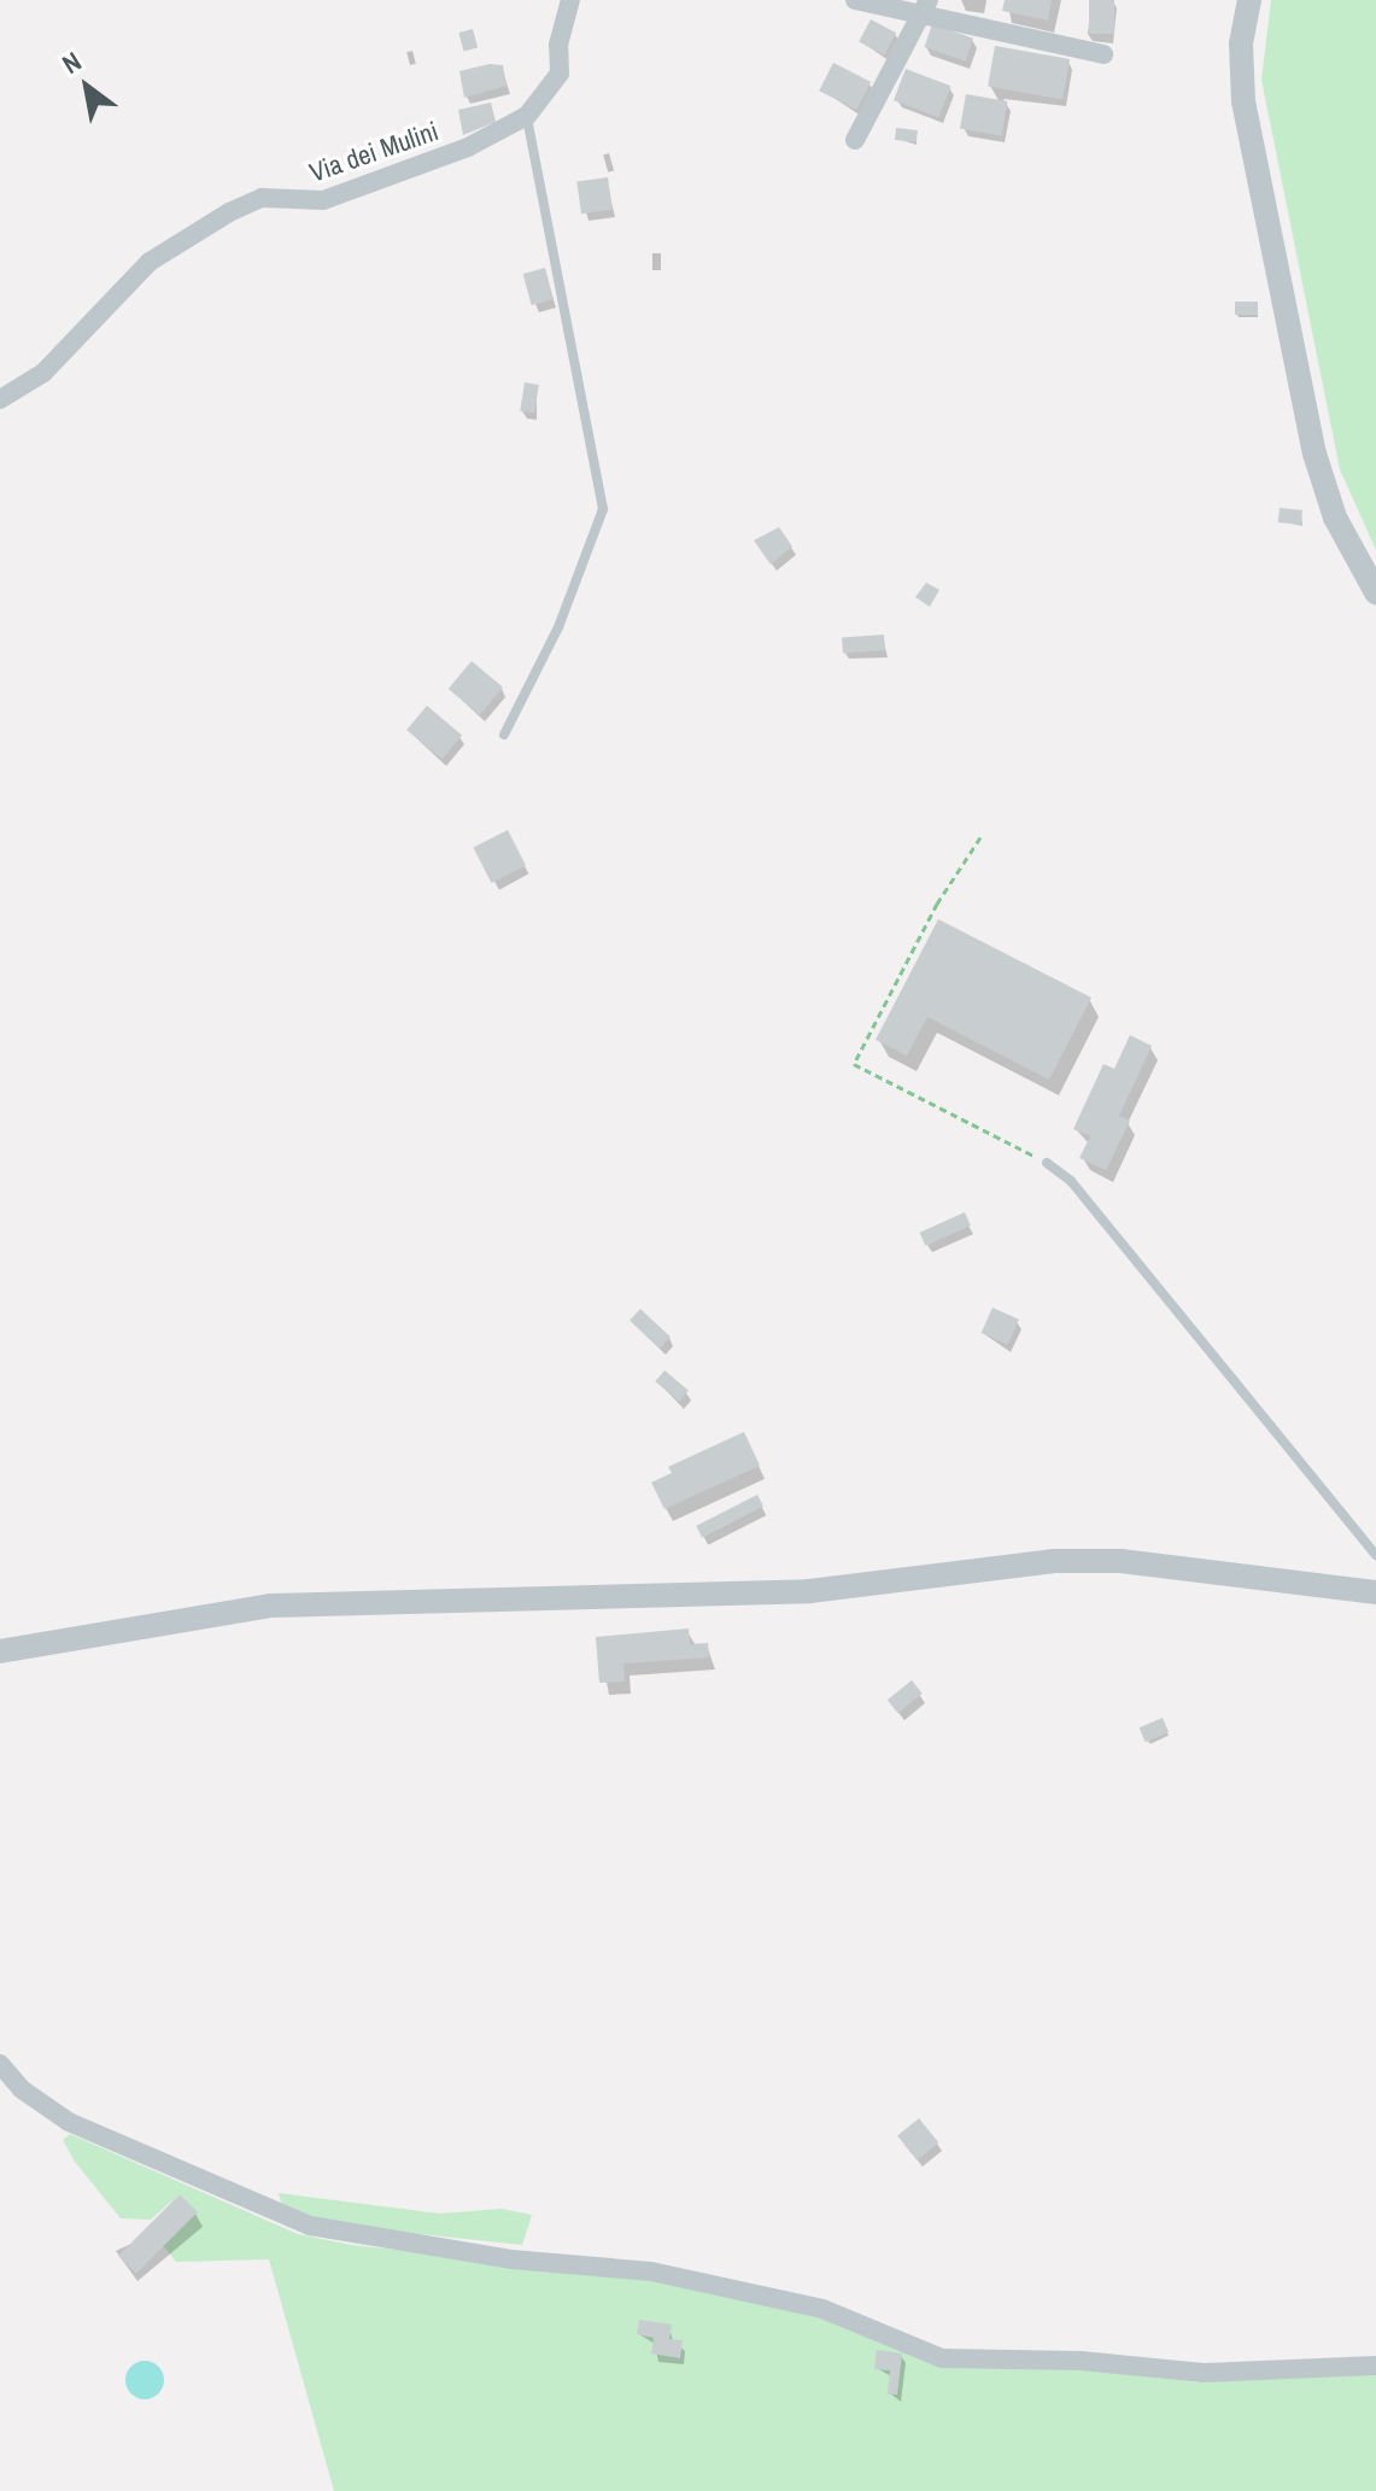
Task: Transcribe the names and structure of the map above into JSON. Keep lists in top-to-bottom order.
{
  "streets": {
    "street": ["Via dei Mulini"]
  },
  "north": "top left"
}
